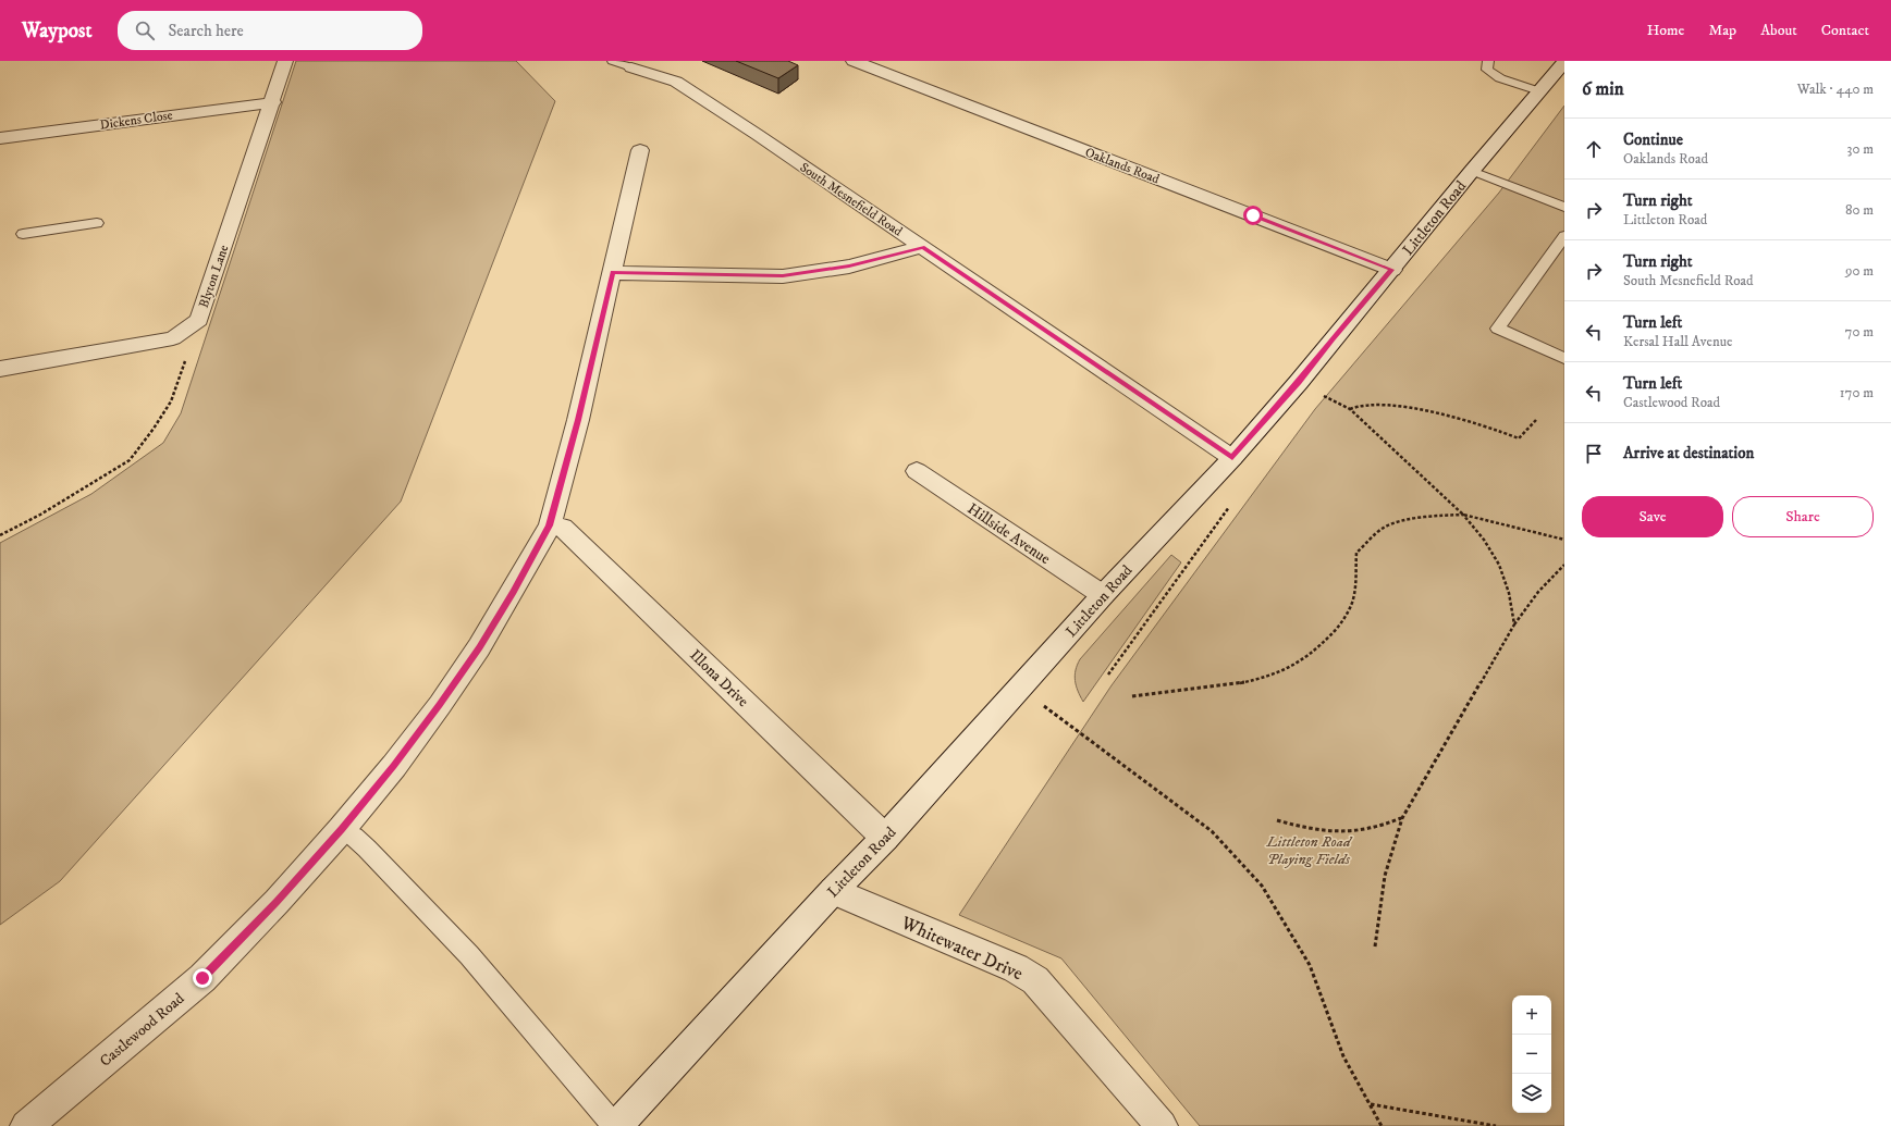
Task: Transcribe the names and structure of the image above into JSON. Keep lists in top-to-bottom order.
{
  "streets": {
    "street": [
      "Dickens Close",
      "Oaklands Road",
      "South Mesnefield Road",
      "Littleton Road",
      "Blyton Lane",
      "Hillside Avenue",
      "Illona Drive",
      "Whitewater Drive",
      "Castlewood Road"
    ]
  },
  "crossings": [
    ["Dickens Close", "Blyton Lane"],
    ["Oaklands Road", "Littleton Road"],
    ["South Mesnefield Road", "Littleton Road"],
    ["Littleton Road", "Hillside Avenue"],
    ["Littleton Road", "Illona Drive"],
    ["Littleton Road", "Whitewater Drive"],
    ["Illona Drive", "Castlewood Road"]
  ],
  "parks": ["Littleton Road Playing Fields"],
  "page": {
    "header": "Waypost",
    "search": "Search here",
    "nav": [
      "Home",
      "Map",
      "About",
      "Contact"
    ],
    "heading": ["6 min", "Walk · 440 m"],
    "list": [
      ["Continue", "Oaklands Road", "30 m"],
      ["Turn right", "Littleton Road", "80 m"],
      ["Turn right", "South Mesnefield Road", "90 m"],
      ["Turn left", "Kersal Hall Avenue", "70 m"],
      ["Turn left", "Castlewood Road", "170 m"],
      "Arrive at destination"
    ],
    "buttons": ["Save", "Share"],
    "map_buttons": ["+", "−"]
  }
}
